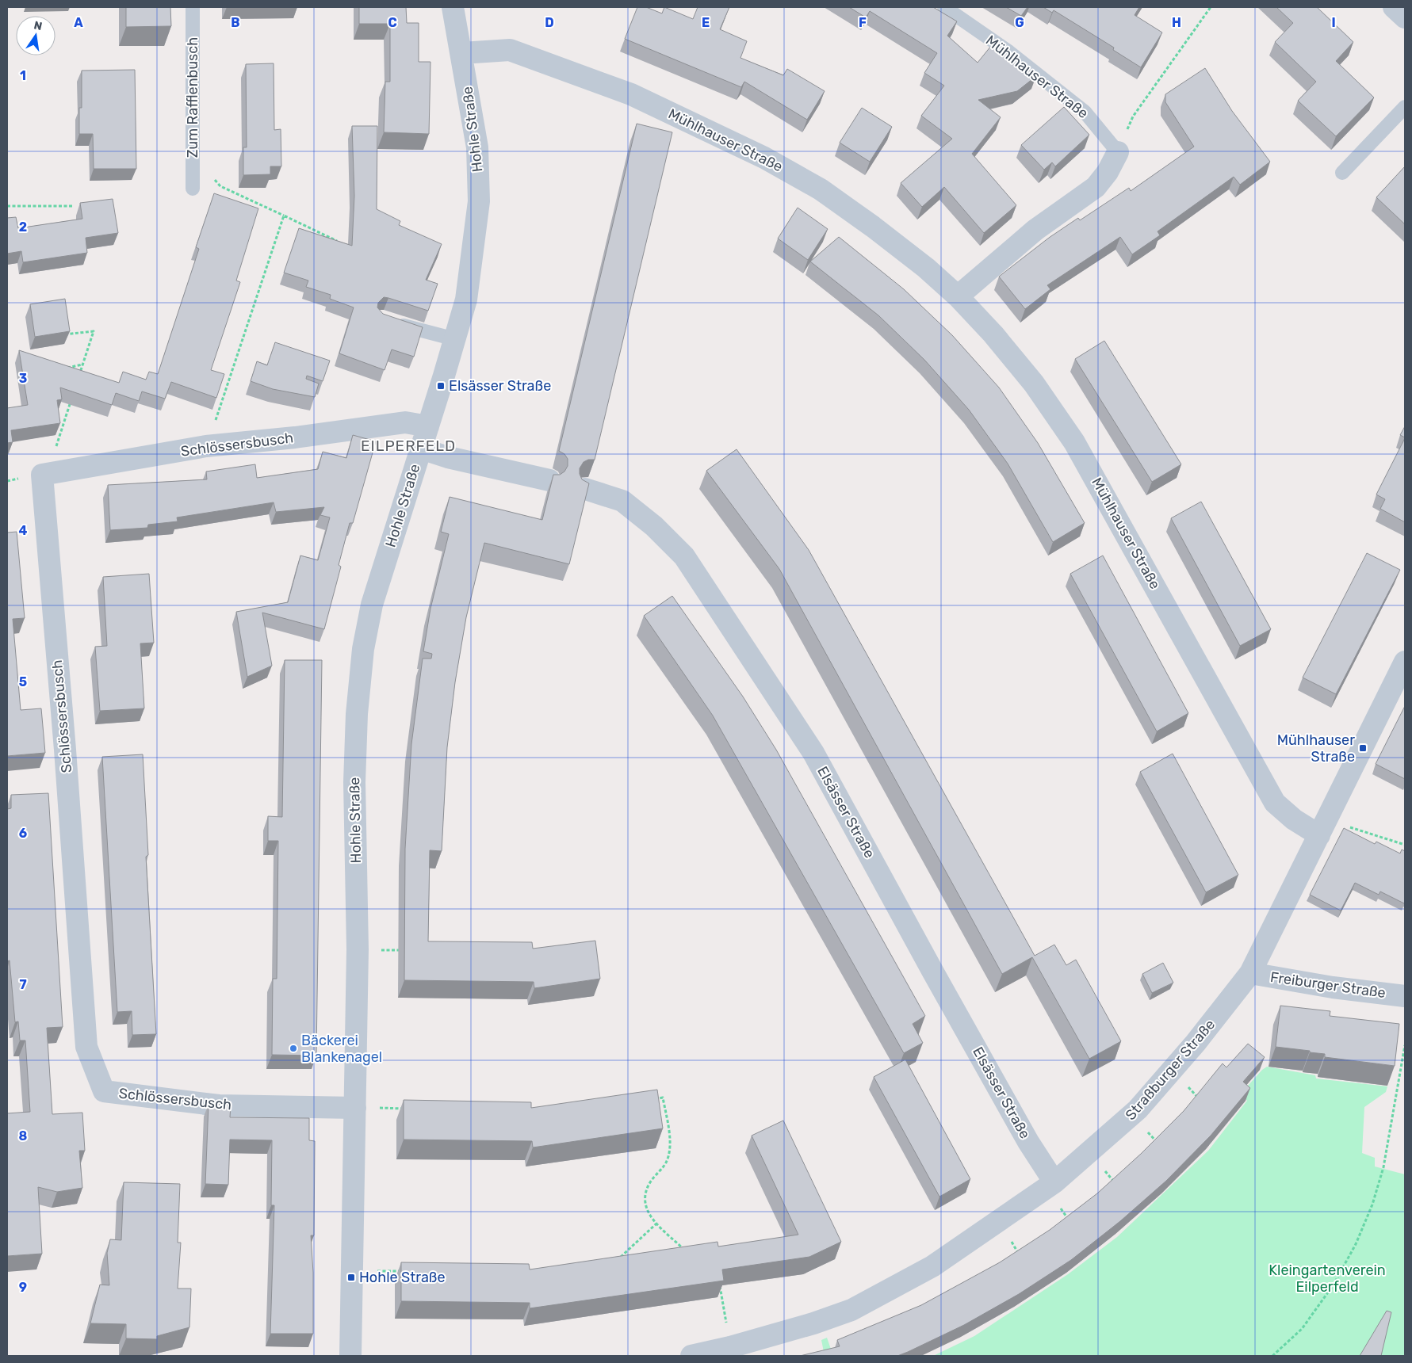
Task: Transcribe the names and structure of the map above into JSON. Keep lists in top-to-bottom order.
{
  "streets": {
    "street": [
      "Mühlhauser Straße",
      "Hohle Straße",
      "Schlössersbusch",
      "Elsässer Straße",
      "Freiburger Straße",
      "Straßburger Straße"
    ],
    "lane": ["Zum Rafflenbusch"]
  },
  "crossings": [
    ["Mühlhauser Straße", "Hohle Straße"],
    ["Mühlhauser Straße", "Straßburger Straße"],
    ["Hohle Straße", "Schlössersbusch"],
    ["Elsässer Straße", "Straßburger Straße"],
    ["Freiburger Straße", "Straßburger Straße"]
  ],
  "districts": ["EILPERFELD"],
  "parks": ["Kleingartenverein Eilperfeld"],
  "places": {
    "transit": ["Elsässer Straße", "Mühlhauser Straße", "Hohle Straße"],
    "other": ["Bäckerei Blankenagel"]
  },
  "north": "top",
  "grid": {
    "columns": [
      "A",
      "B",
      "C",
      "D",
      "E",
      "F",
      "G",
      "H",
      "I"
    ],
    "rows": [
      "1",
      "2",
      "3",
      "4",
      "5",
      "6",
      "7",
      "8",
      "9"
    ]
  }
}
